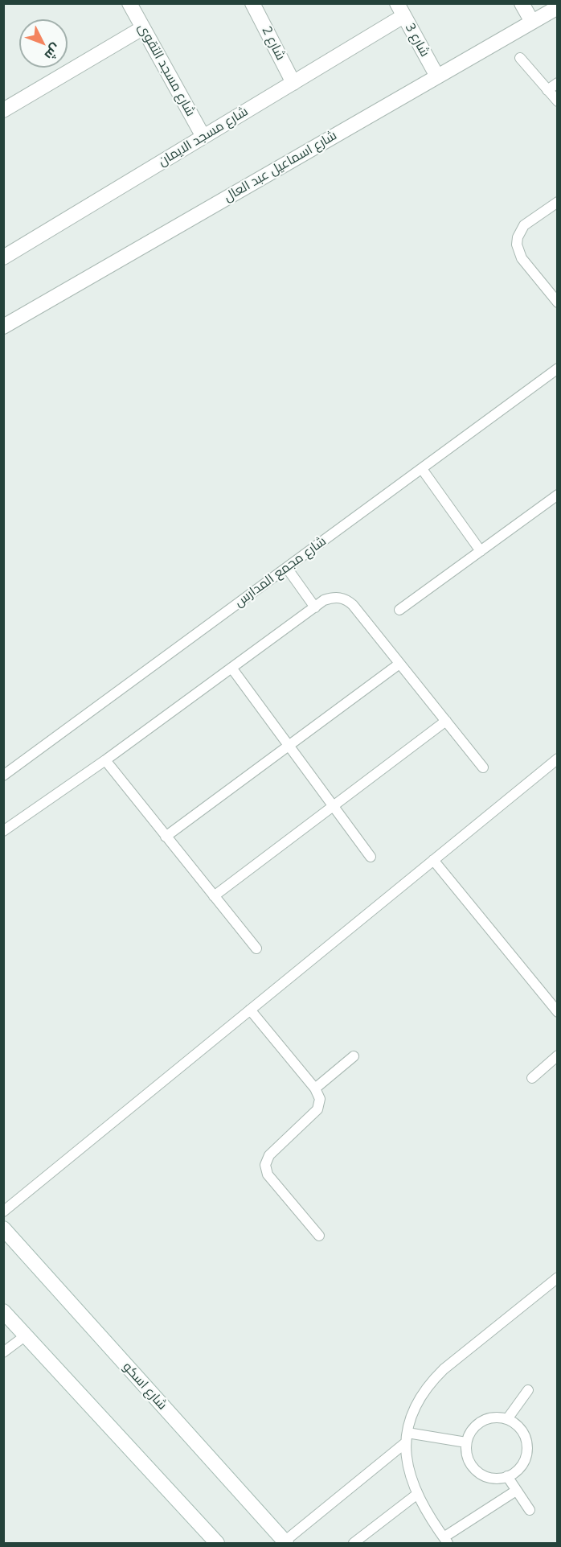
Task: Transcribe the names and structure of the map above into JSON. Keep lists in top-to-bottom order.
{
  "streets": {
    "street": [
      "شارع 3",
      "شارع 2",
      "شارع مسجد التقوى",
      "شارع مسجد الايمان",
      "شارع اسماعيل عبد العال",
      "شارع اسكو"
    ],
    "lane": ["شارع مجمع المدارس"]
  },
  "crossings": [
    ["شارع 3", "شارع مسجد الايمان"],
    ["شارع 3", "شارع اسماعيل عبد العال"],
    ["شارع 2", "شارع مسجد الايمان"],
    ["شارع مسجد التقوى", "شارع مسجد الايمان"]
  ],
  "north": "bottom right"
}
